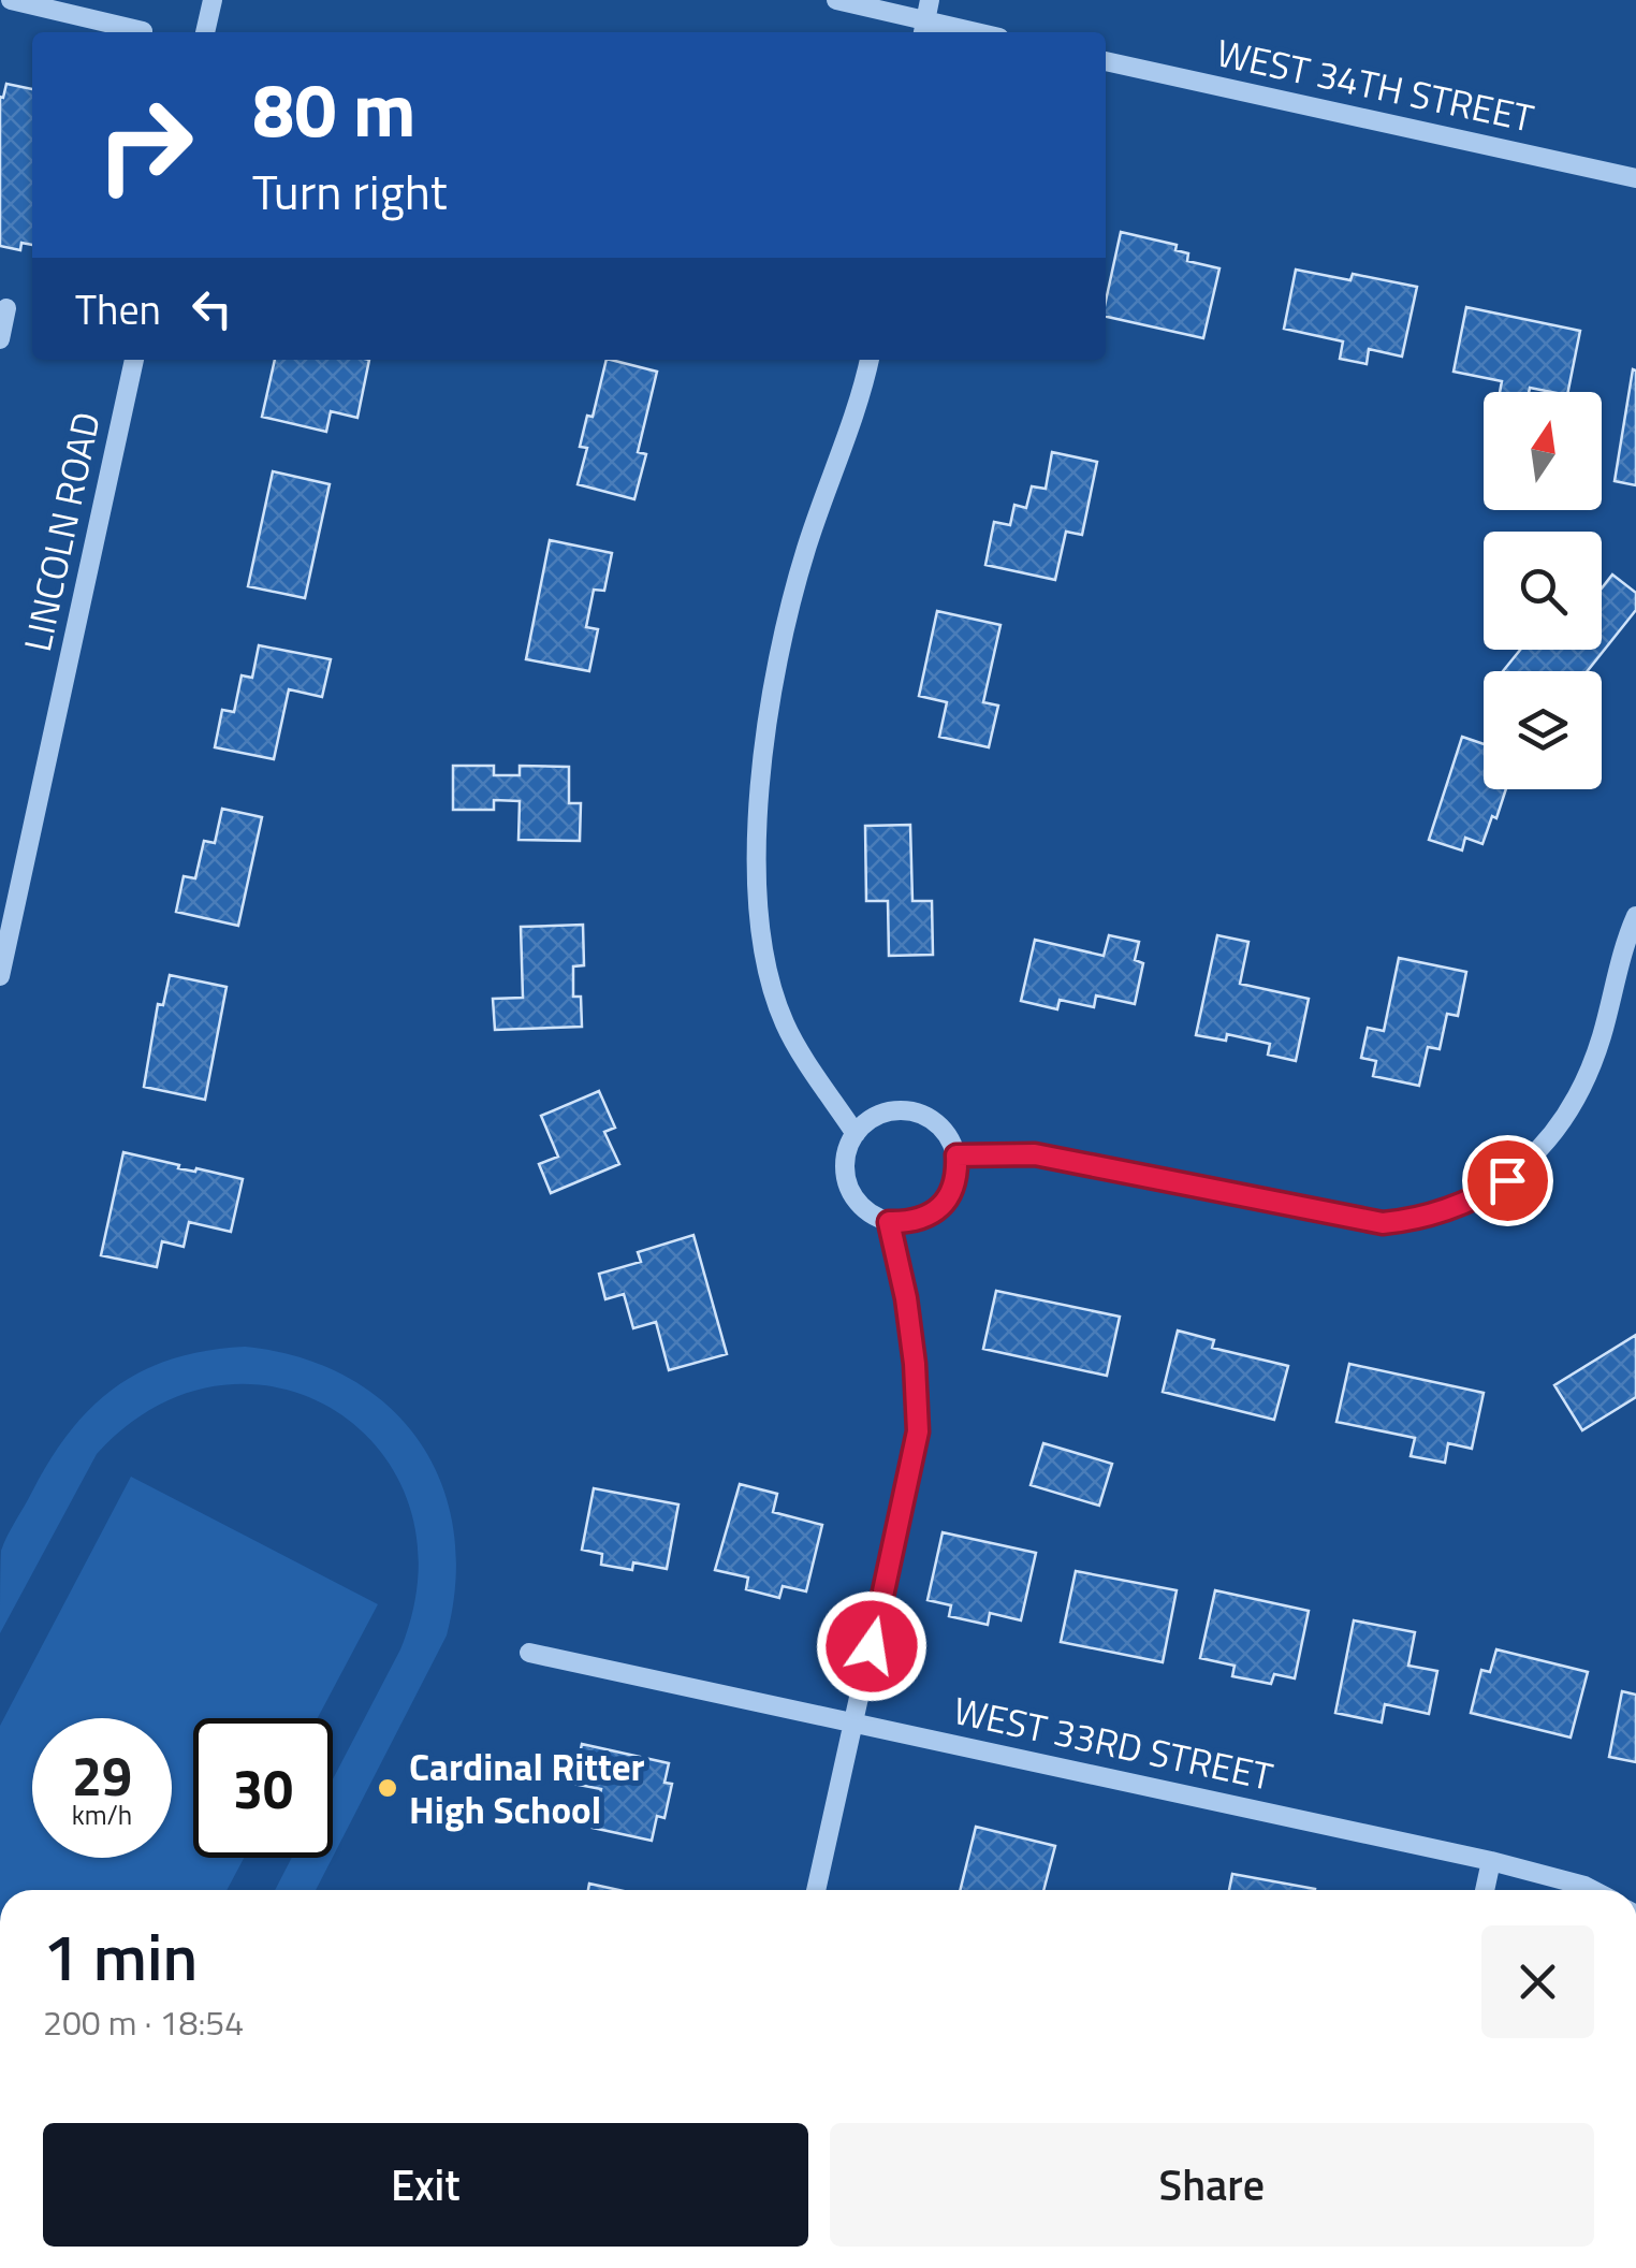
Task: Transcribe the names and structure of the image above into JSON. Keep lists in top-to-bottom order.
{
  "streets": {
    "street": ["WEST 34TH STREET", "LINCOLN ROAD", "WEST 33RD STREET"]
  },
  "places": ["Cardinal Ritter High School"],
  "north": "top",
  "page": {
    "turn": ["80 m", "Turn right"],
    "then": "Then",
    "speed": "29 km/h",
    "limit": "30",
    "heading": ["1 min", "200 m · 18:54"],
    "buttons": ["Exit", "Share"]
  }
}
